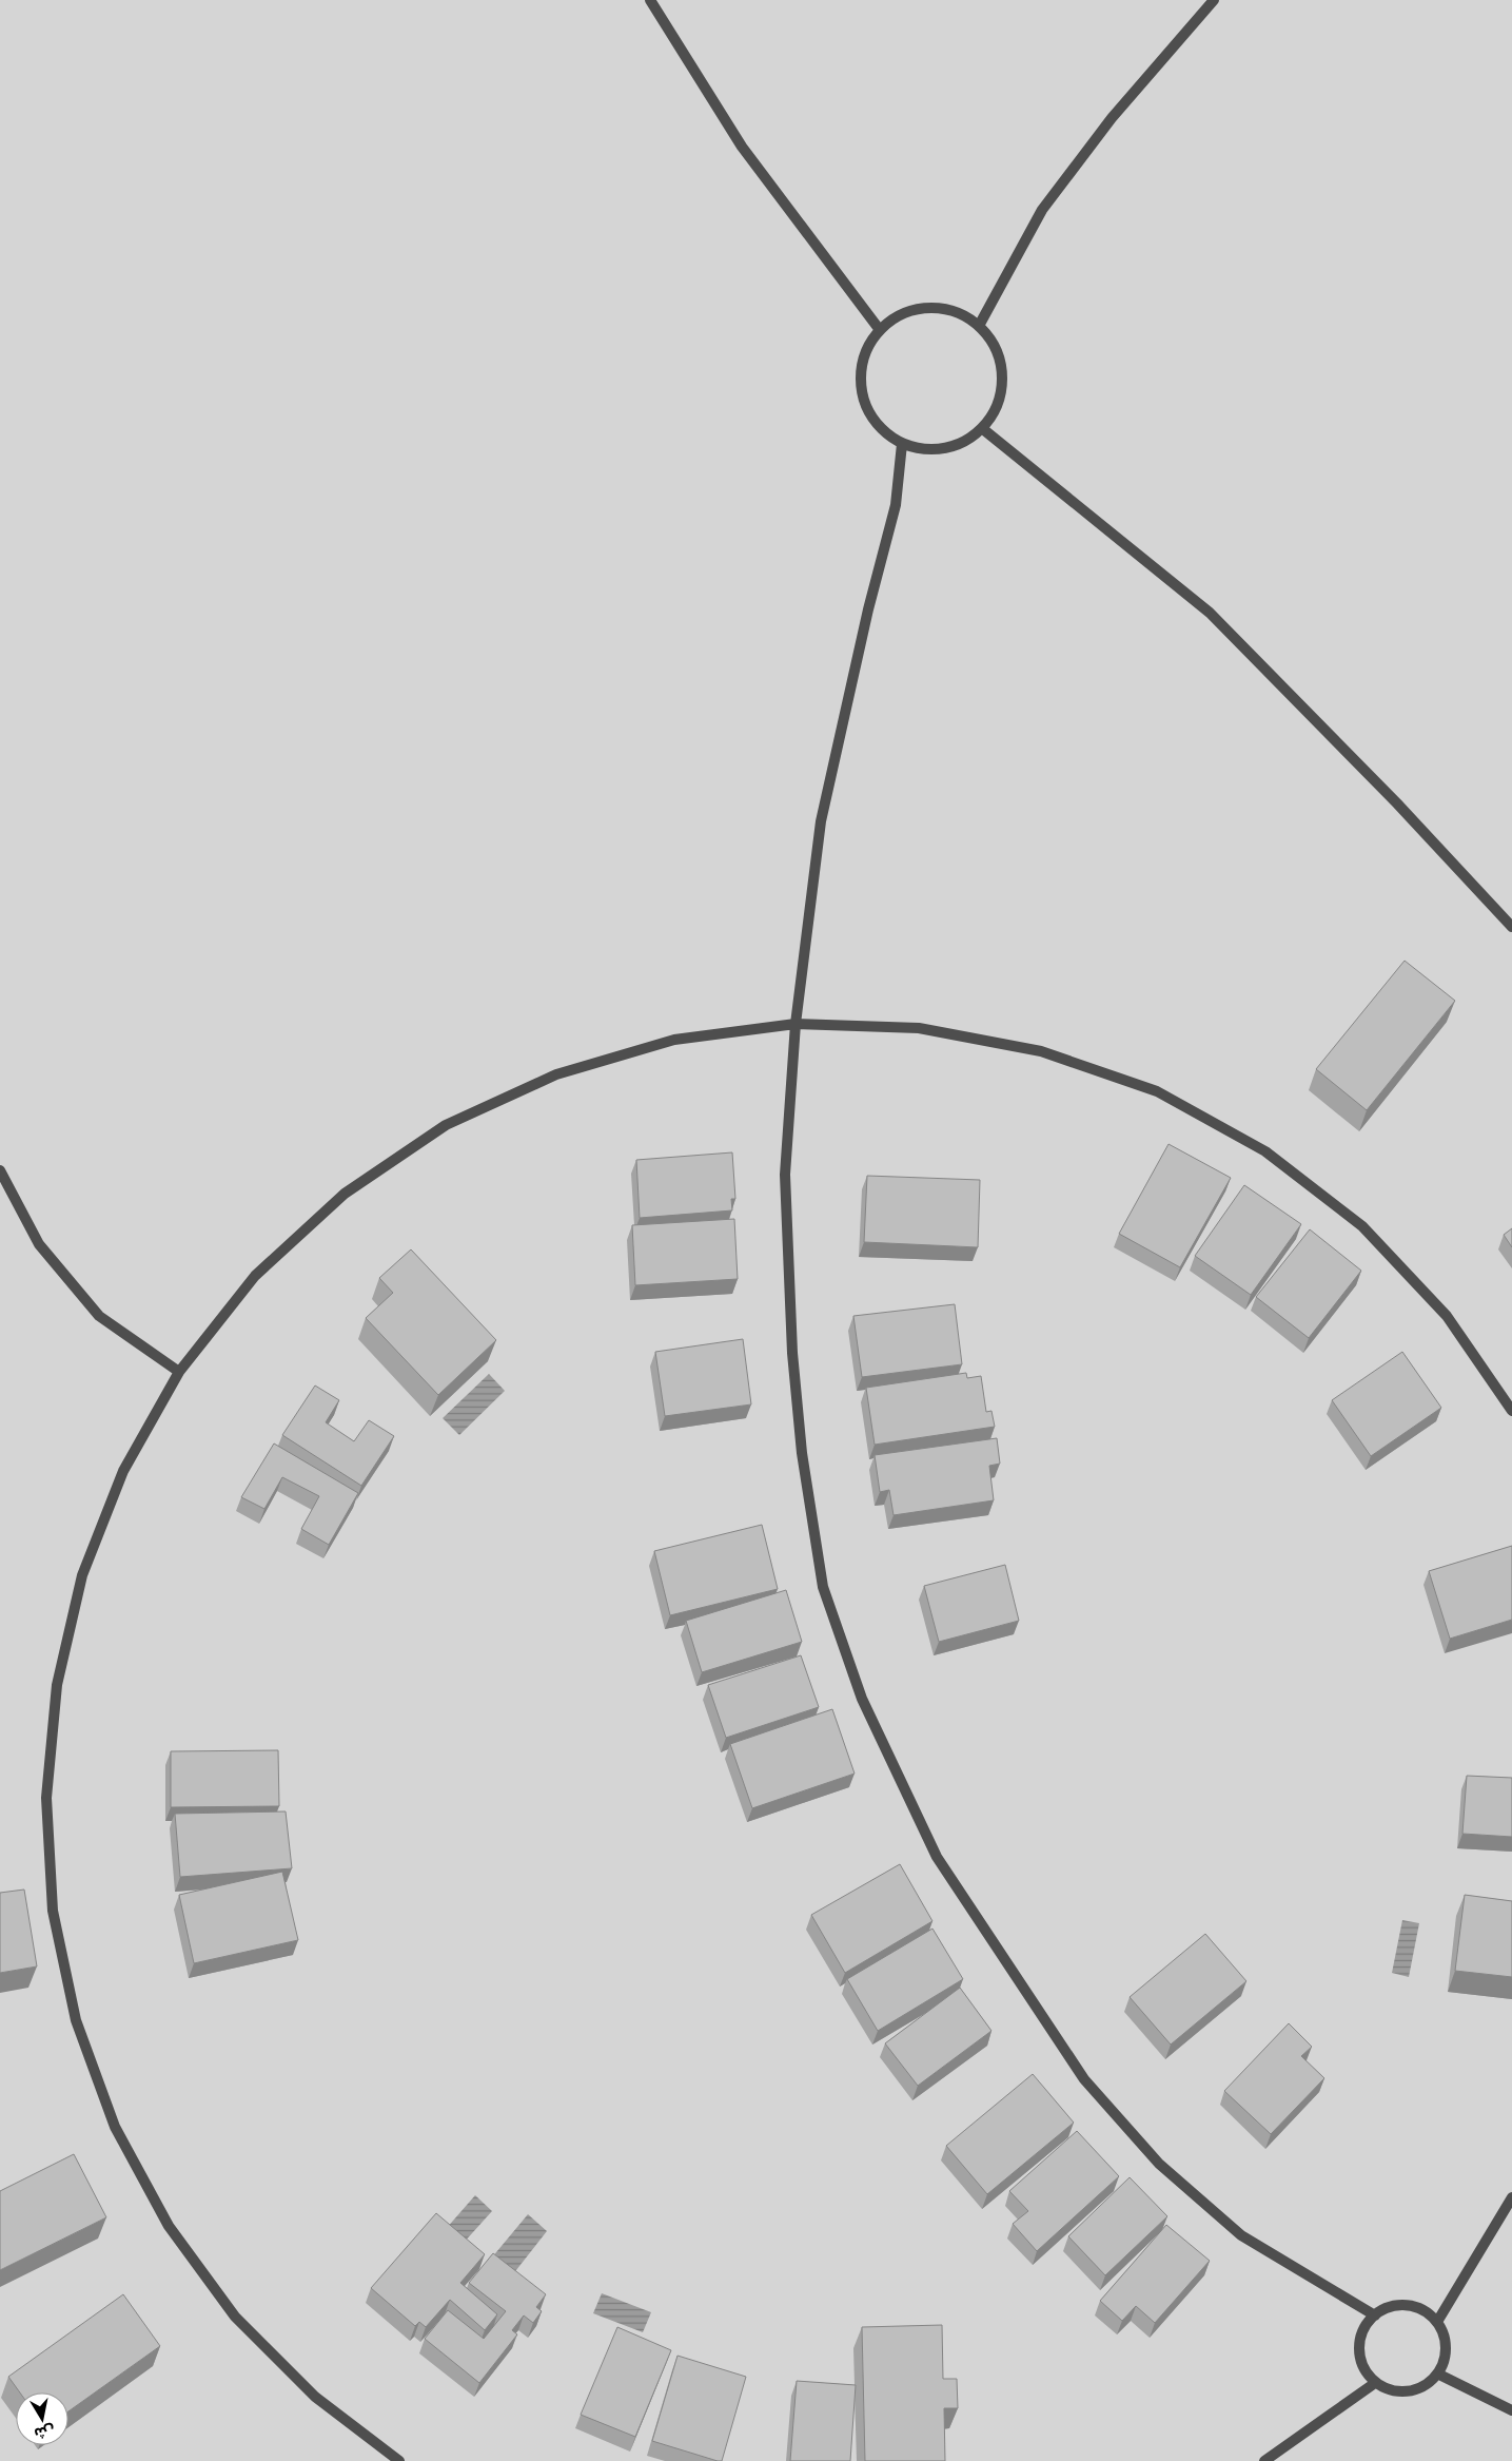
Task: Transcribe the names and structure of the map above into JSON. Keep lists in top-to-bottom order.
{
  "north": "bottom"
}
